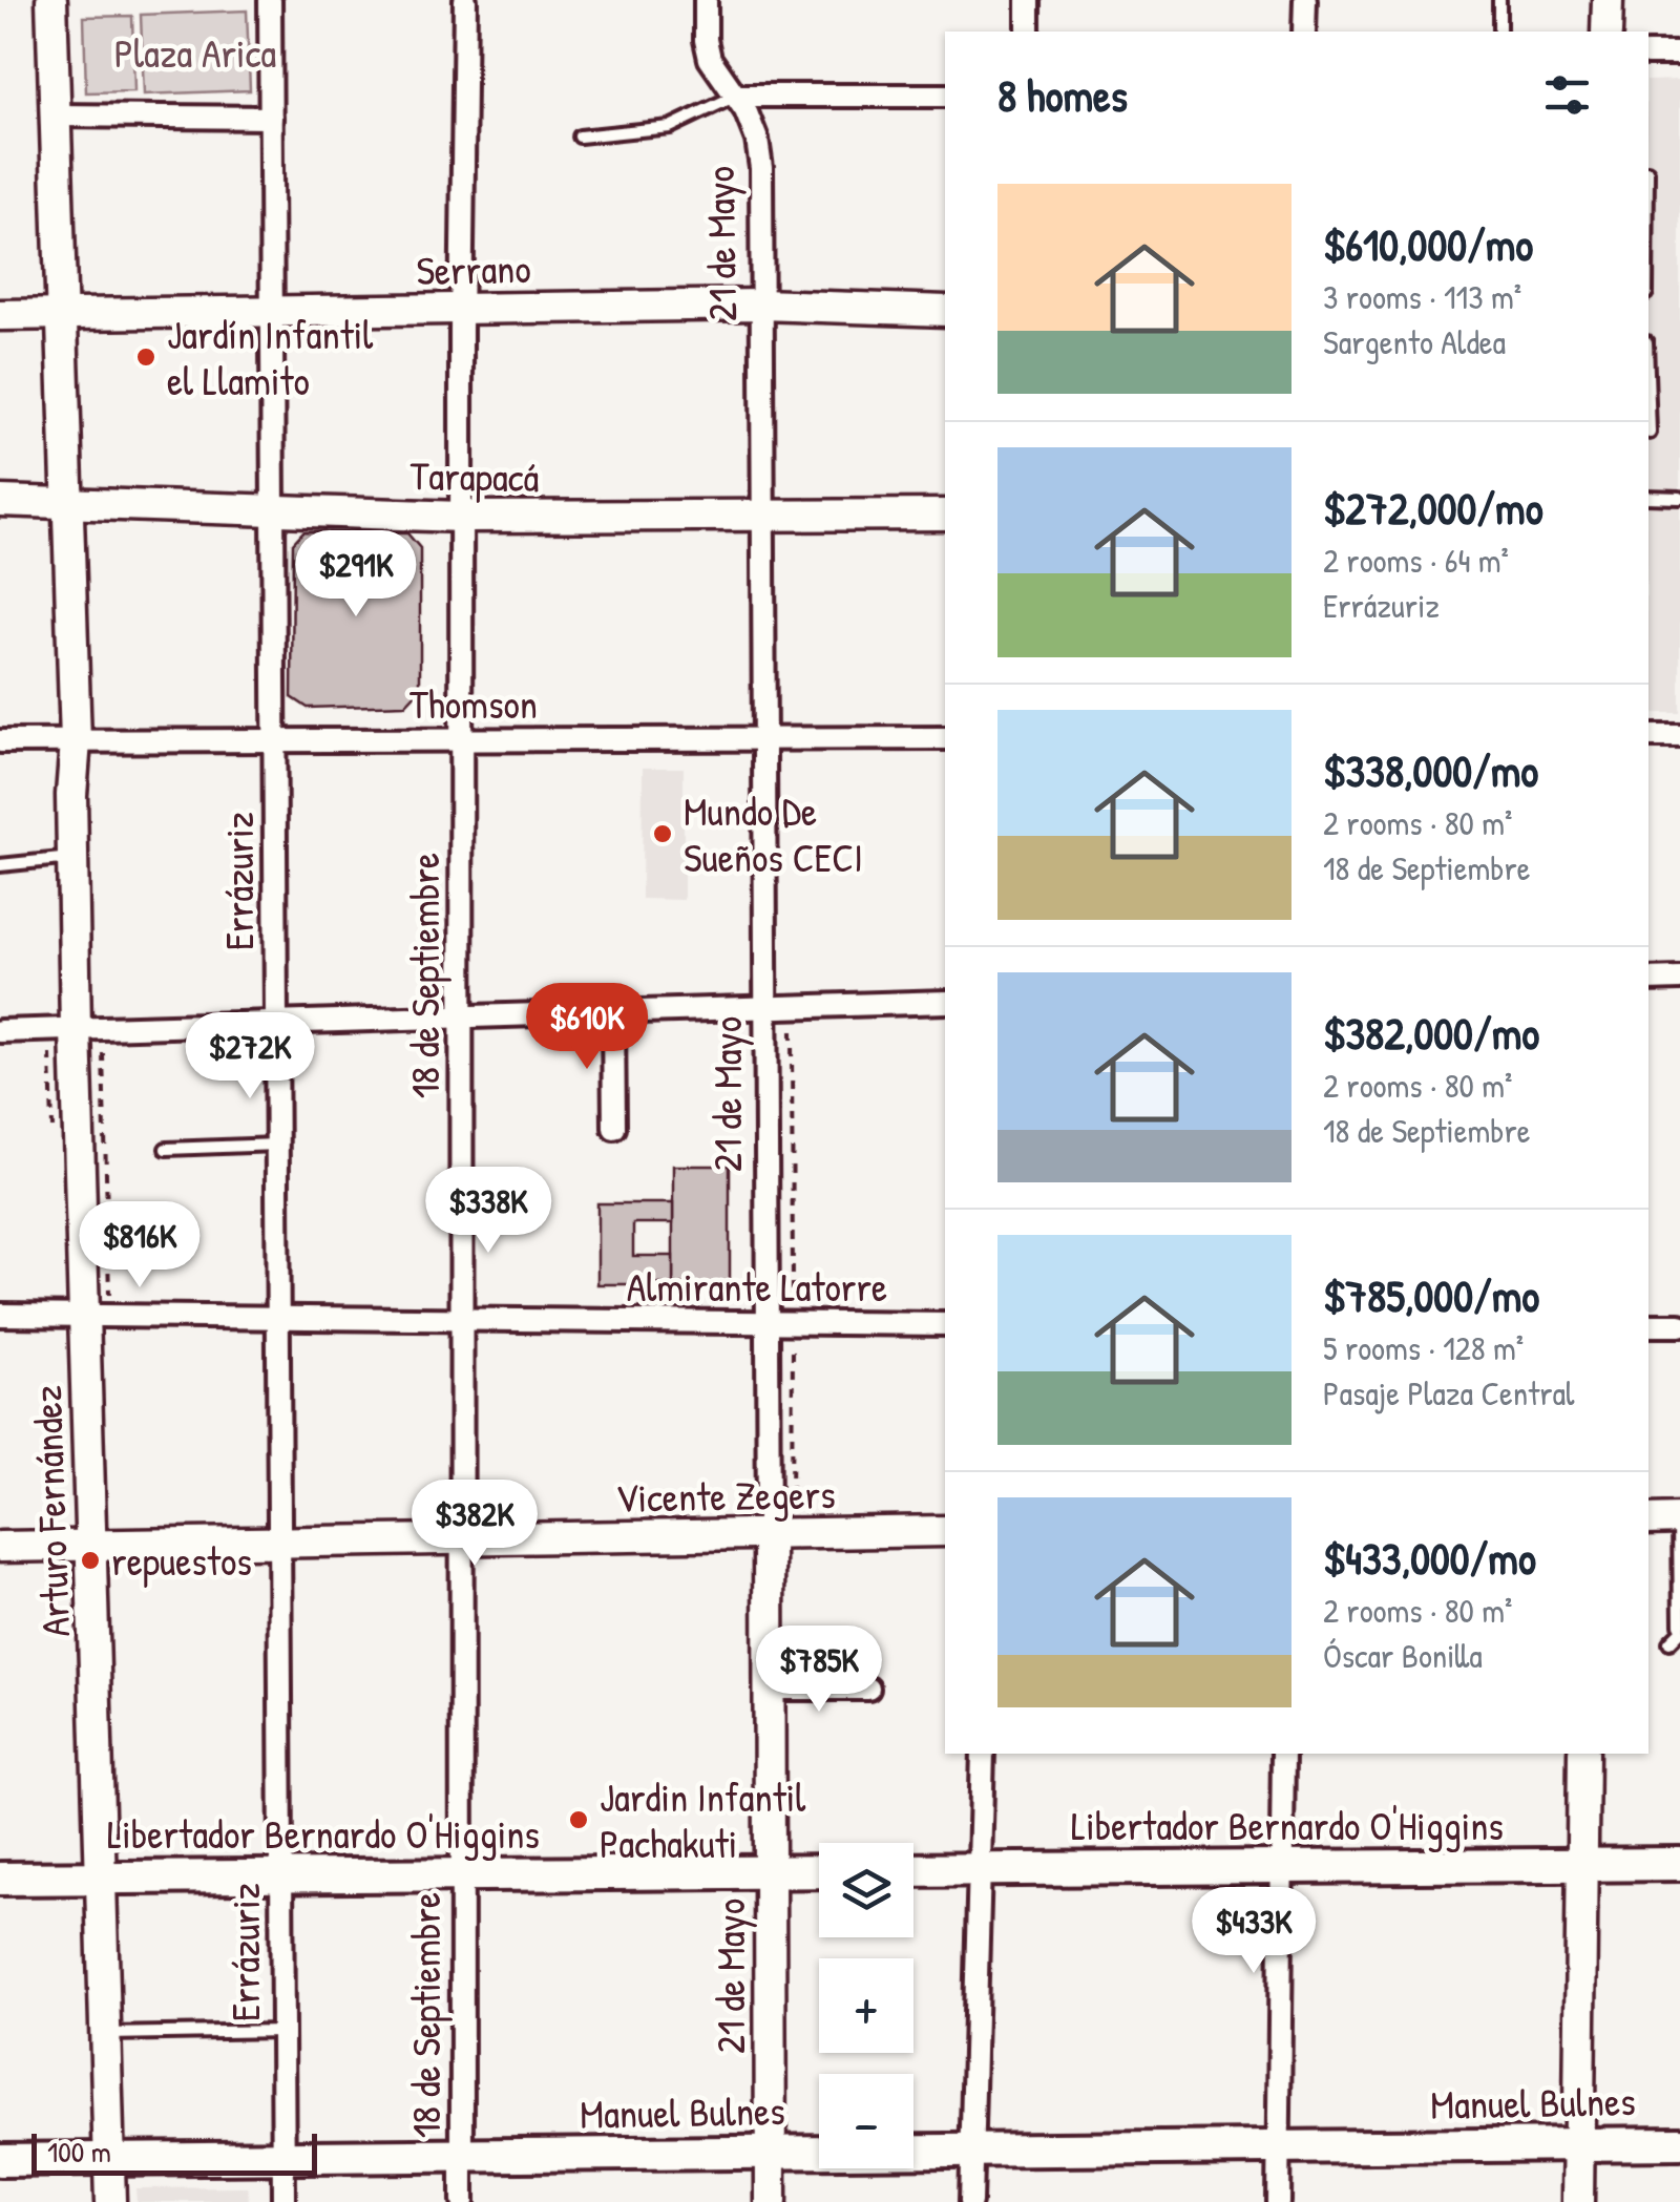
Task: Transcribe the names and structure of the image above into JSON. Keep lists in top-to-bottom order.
{
  "streets": {
    "main road": ["Libertador Bernardo O'Higgins", "Manuel Bulnes"],
    "street": [
      "21 de Mayo",
      "Serrano",
      "Tarapacá",
      "Thomson",
      "Errázuriz",
      "18 de Septiembre",
      "Almirante Latorre",
      "Vicente Zegers",
      "Arturo Fernández"
    ]
  },
  "crossings": [
    ["21 de Mayo", "Serrano"],
    ["21 de Mayo", "Tarapacá"],
    ["21 de Mayo", "Thomson"],
    ["21 de Mayo", "Almirante Latorre"],
    ["21 de Mayo", "Vicente Zegers"],
    ["21 de Mayo", "Libertador Bernardo O'Higgins"],
    ["21 de Mayo", "Manuel Bulnes"],
    ["Serrano", "Errázuriz"],
    ["Serrano", "18 de Septiembre"],
    ["Serrano", "Arturo Fernández"],
    ["Tarapacá", "Errázuriz"],
    ["Tarapacá", "18 de Septiembre"],
    ["Tarapacá", "Arturo Fernández"],
    ["Thomson", "Errázuriz"],
    ["Thomson", "18 de Septiembre"],
    ["Thomson", "Arturo Fernández"],
    ["Errázuriz", "Almirante Latorre"],
    ["Errázuriz", "Vicente Zegers"],
    ["Errázuriz", "Libertador Bernardo O'Higgins"],
    ["Errázuriz", "Manuel Bulnes"],
    ["18 de Septiembre", "Almirante Latorre"],
    ["18 de Septiembre", "Vicente Zegers"],
    ["18 de Septiembre", "Libertador Bernardo O'Higgins"],
    ["18 de Septiembre", "Manuel Bulnes"],
    ["Almirante Latorre", "Arturo Fernández"],
    ["Vicente Zegers", "Arturo Fernández"],
    ["Arturo Fernández", "Libertador Bernardo O'Higgins"],
    ["Arturo Fernández", "Manuel Bulnes"]
  ],
  "parks": ["Plaza Arica"],
  "places": [
    "Jardín Infantil el Llamito",
    "Mundo De Sueños CECI",
    "repuestos",
    "Jardin Infantil Pachakuti"
  ],
  "scale_bar": "100 m",
  "page": {
    "heading": "8 homes",
    "list": [
      {
        "name": "$610,000/mo",
        "note": "3 rooms · 113 m² · Sargento Aldea"
      },
      {
        "name": "$272,000/mo",
        "note": "2 rooms · 64 m² · Errázuriz"
      },
      {
        "name": "$338,000/mo",
        "note": "2 rooms · 80 m² · 18 de Septiembre"
      },
      {
        "name": "$382,000/mo",
        "note": "2 rooms · 80 m² · 18 de Septiembre"
      },
      {
        "name": "$785,000/mo",
        "note": "5 rooms · 128 m² · Pasaje Plaza Central"
      },
      {
        "name": "$433,000/mo",
        "note": "2 rooms · 80 m² · Óscar Bonilla"
      }
    ],
    "price": [
      "$291K",
      "$610K",
      "$272K",
      "$338K",
      "$816K",
      "$382K",
      "$785K",
      "$433K"
    ],
    "map_buttons": ["+", "−"],
    "scale": "100 m"
  }
}
